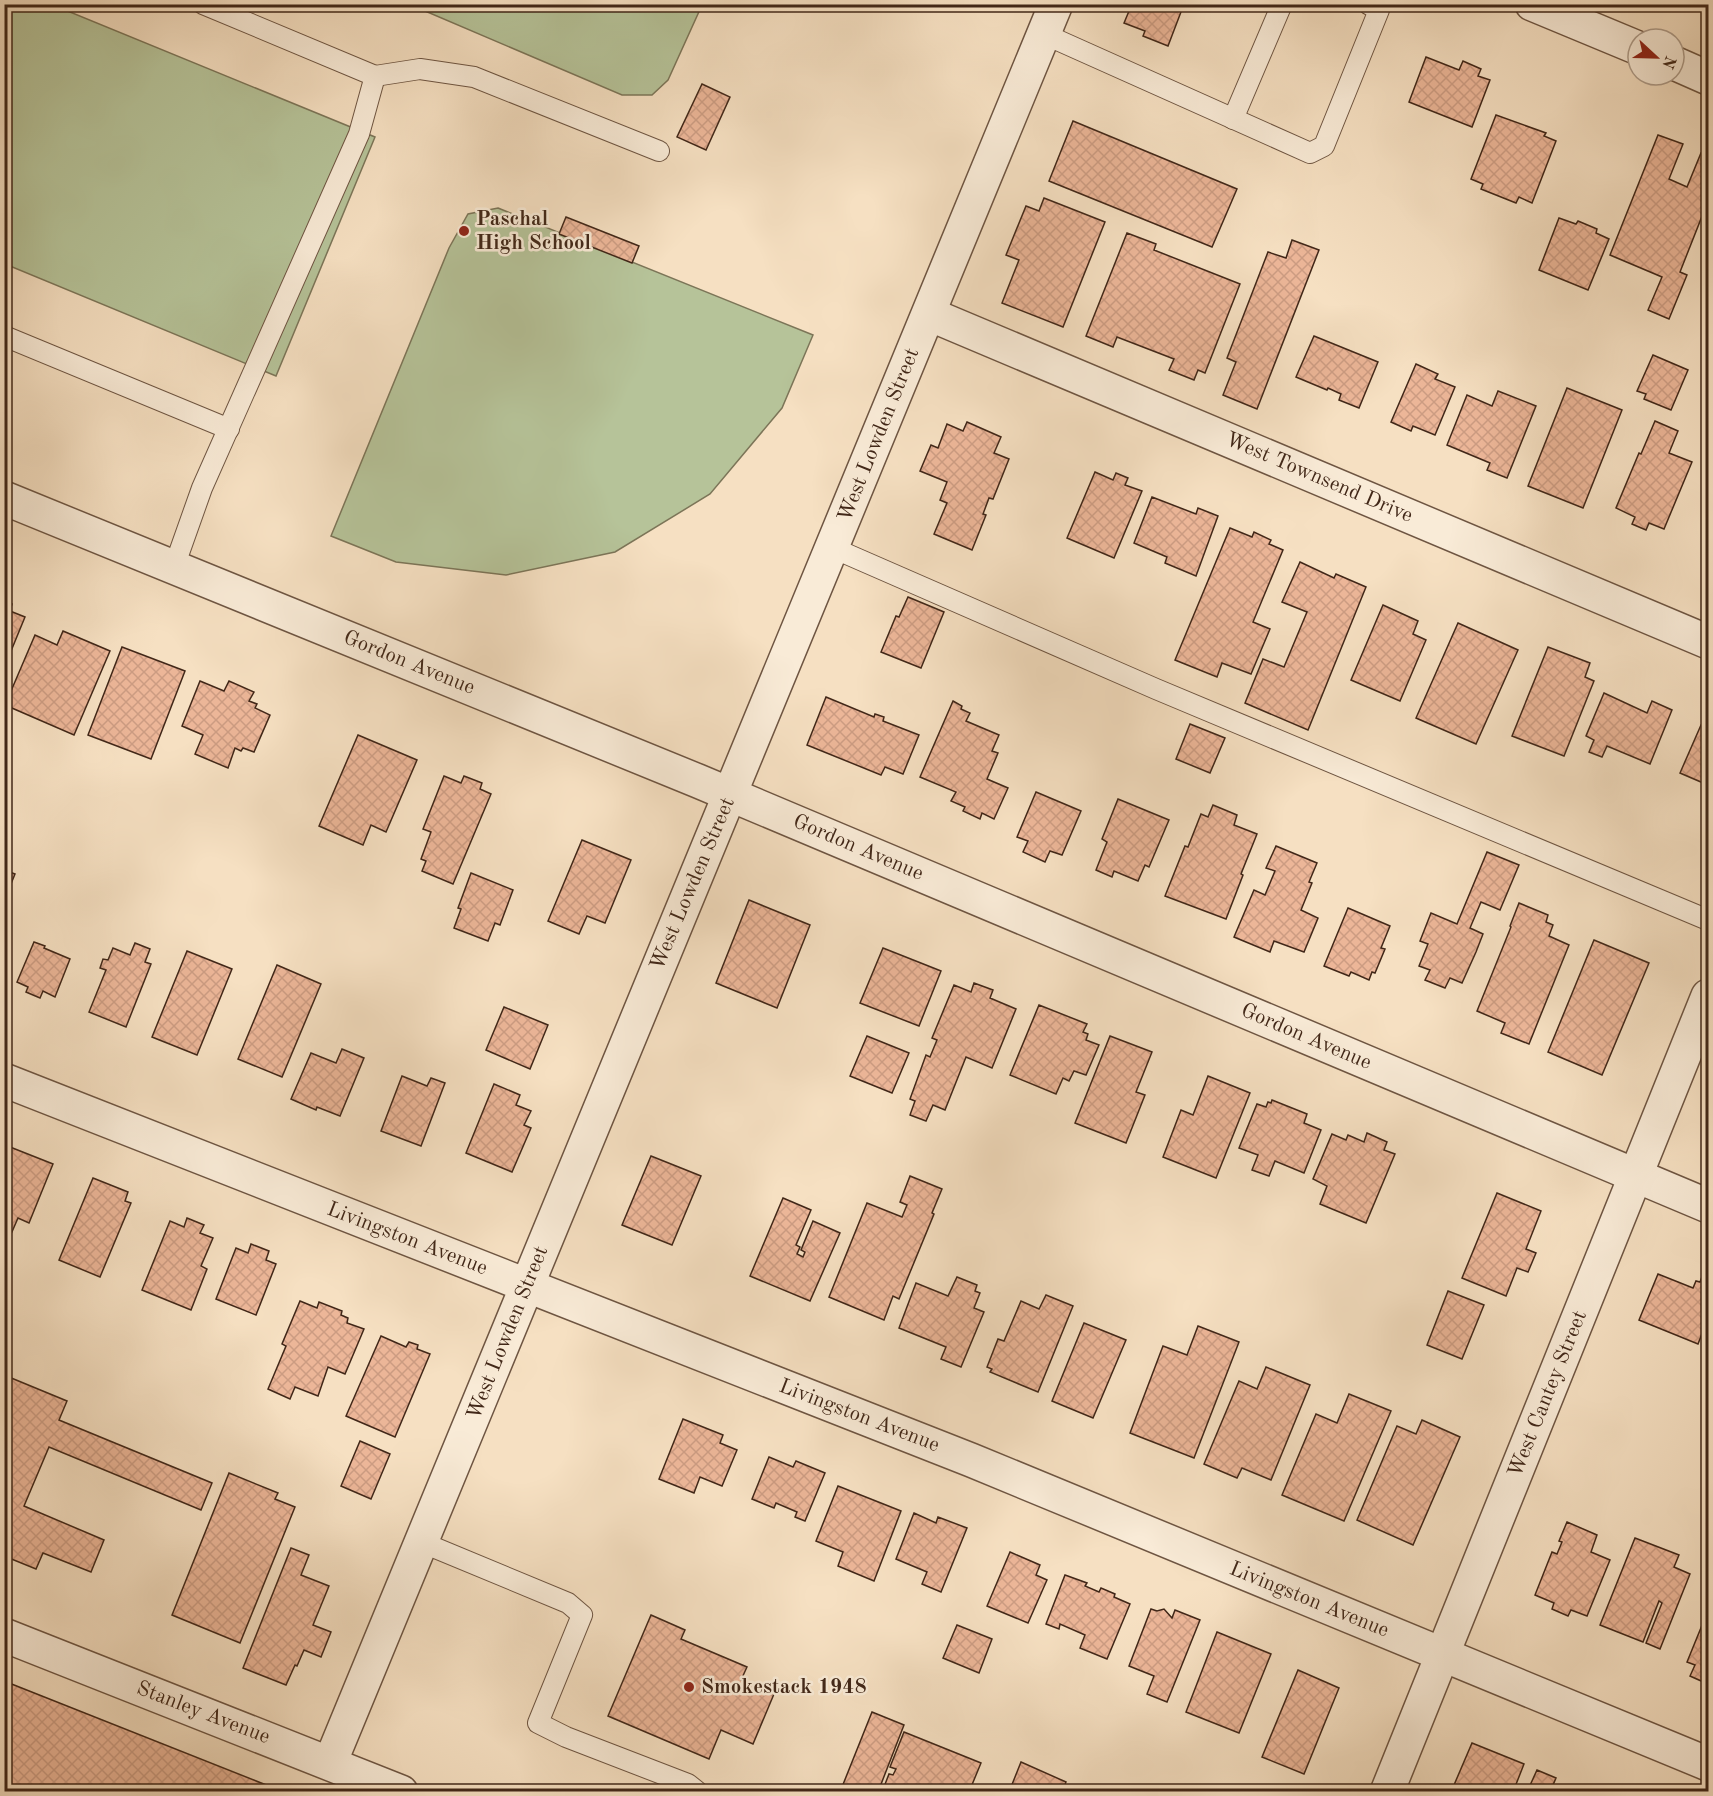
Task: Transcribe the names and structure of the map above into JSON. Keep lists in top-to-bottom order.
{
  "streets": {
    "street": [
      "West Lowden Street",
      "West Townsend Drive",
      "Gordon Avenue",
      "Livingston Avenue",
      "West Cantey Street",
      "Stanley Avenue"
    ]
  },
  "crossings": [
    ["West Lowden Street", "West Townsend Drive"],
    ["West Lowden Street", "Gordon Avenue"],
    ["West Lowden Street", "Livingston Avenue"],
    ["West Lowden Street", "Stanley Avenue"],
    ["Gordon Avenue", "West Cantey Street"],
    ["Livingston Avenue", "West Cantey Street"]
  ],
  "places": ["Paschal High School", "Smokestack 1948"],
  "north": "right"
}
